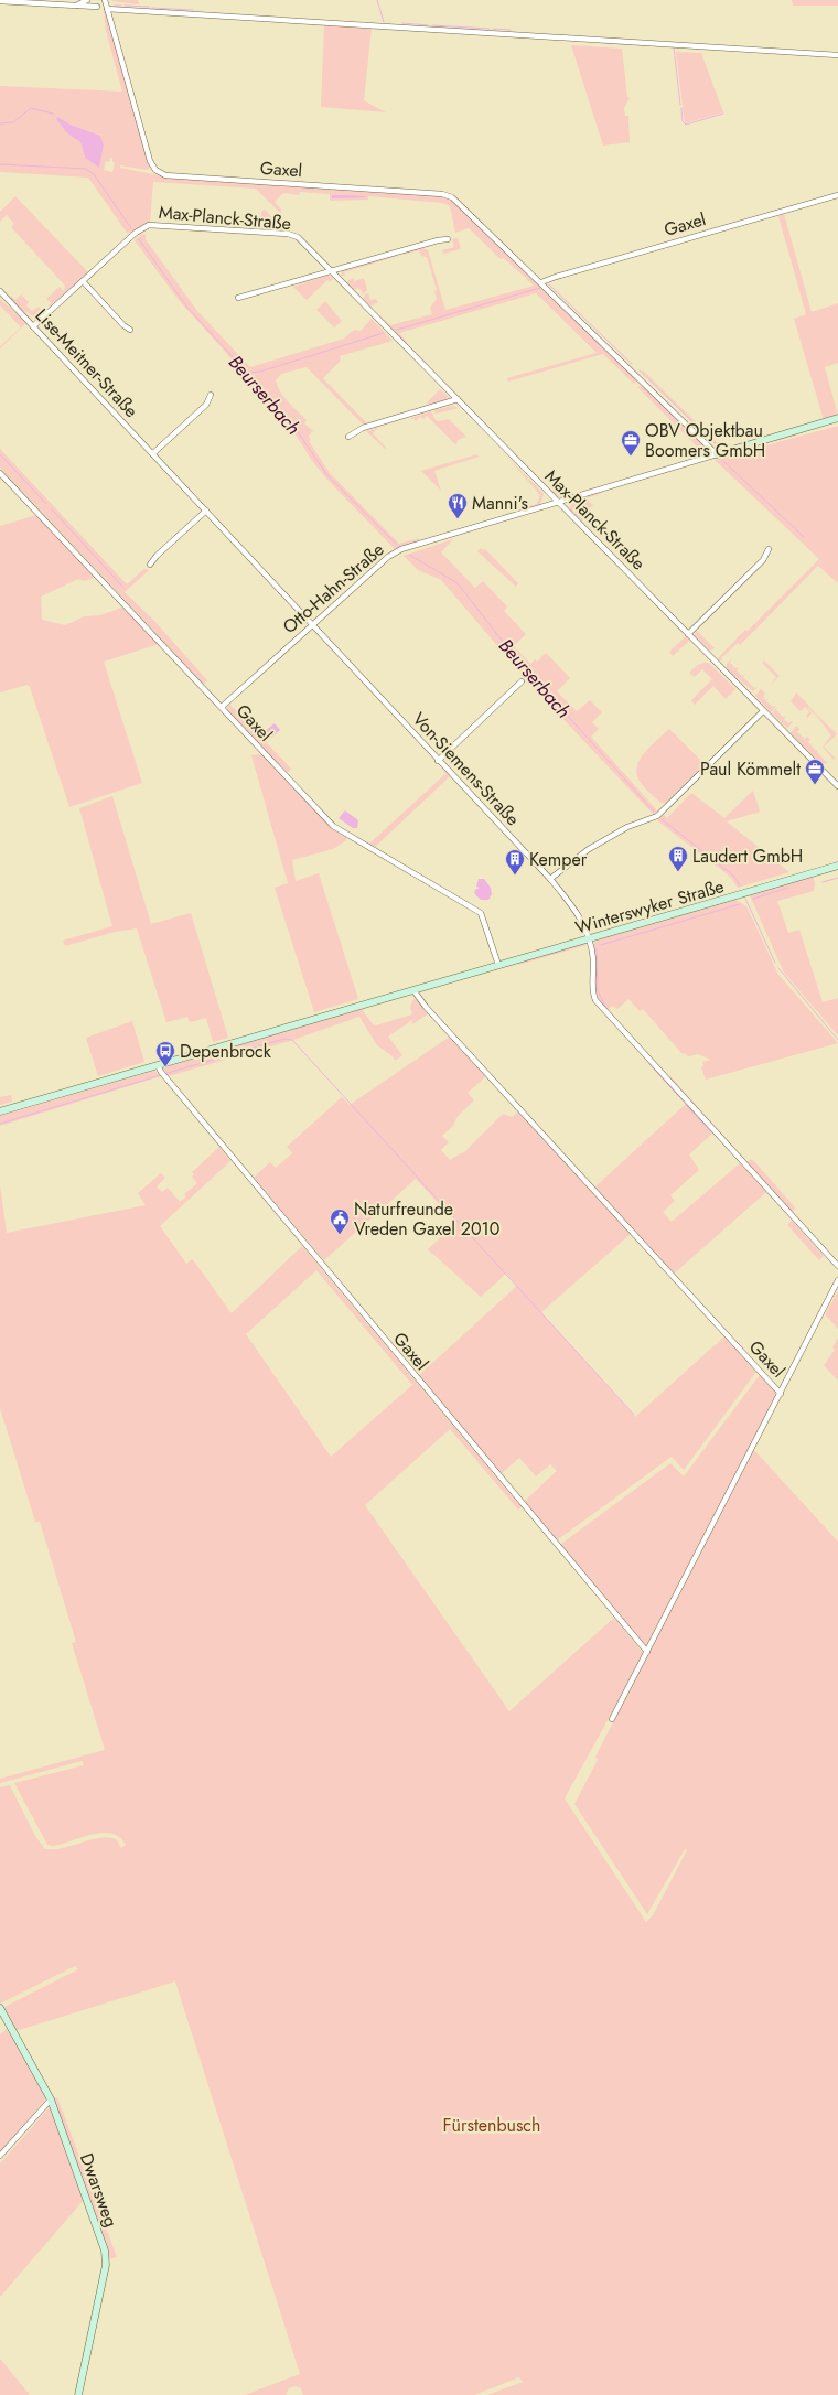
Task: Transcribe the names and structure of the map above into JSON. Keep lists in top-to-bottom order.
{
  "streets": {
    "street": [
      "Gaxel",
      "Max-Planck-Straße",
      "Lise-Meitner-Straße",
      "Otto-Hahn-Straße",
      "Von-Siemens-Straße",
      "Winterswyker Straße",
      "Dwarsweg"
    ]
  },
  "crossings": [
    ["Gaxel", "Otto-Hahn-Straße"],
    ["Gaxel", "Winterswyker Straße"],
    ["Max-Planck-Straße", "Lise-Meitner-Straße"],
    ["Max-Planck-Straße", "Otto-Hahn-Straße"],
    ["Lise-Meitner-Straße", "Otto-Hahn-Straße"],
    ["Lise-Meitner-Straße", "Von-Siemens-Straße"],
    ["Otto-Hahn-Straße", "Von-Siemens-Straße"],
    ["Von-Siemens-Straße", "Winterswyker Straße"]
  ],
  "water": ["Beurserbach"],
  "parks": ["Fürstenbusch"],
  "places": {
    "office": ["OBV Objektbau Boomers GmbH", "Paul Kömmelt"],
    "restaurant": ["Manni's"],
    "building": ["Laudert GmbH", "Kemper"],
    "bus stop": ["Depenbrock"],
    "public building": ["Naturfreunde Vreden Gaxel 2010"]
  }
}
